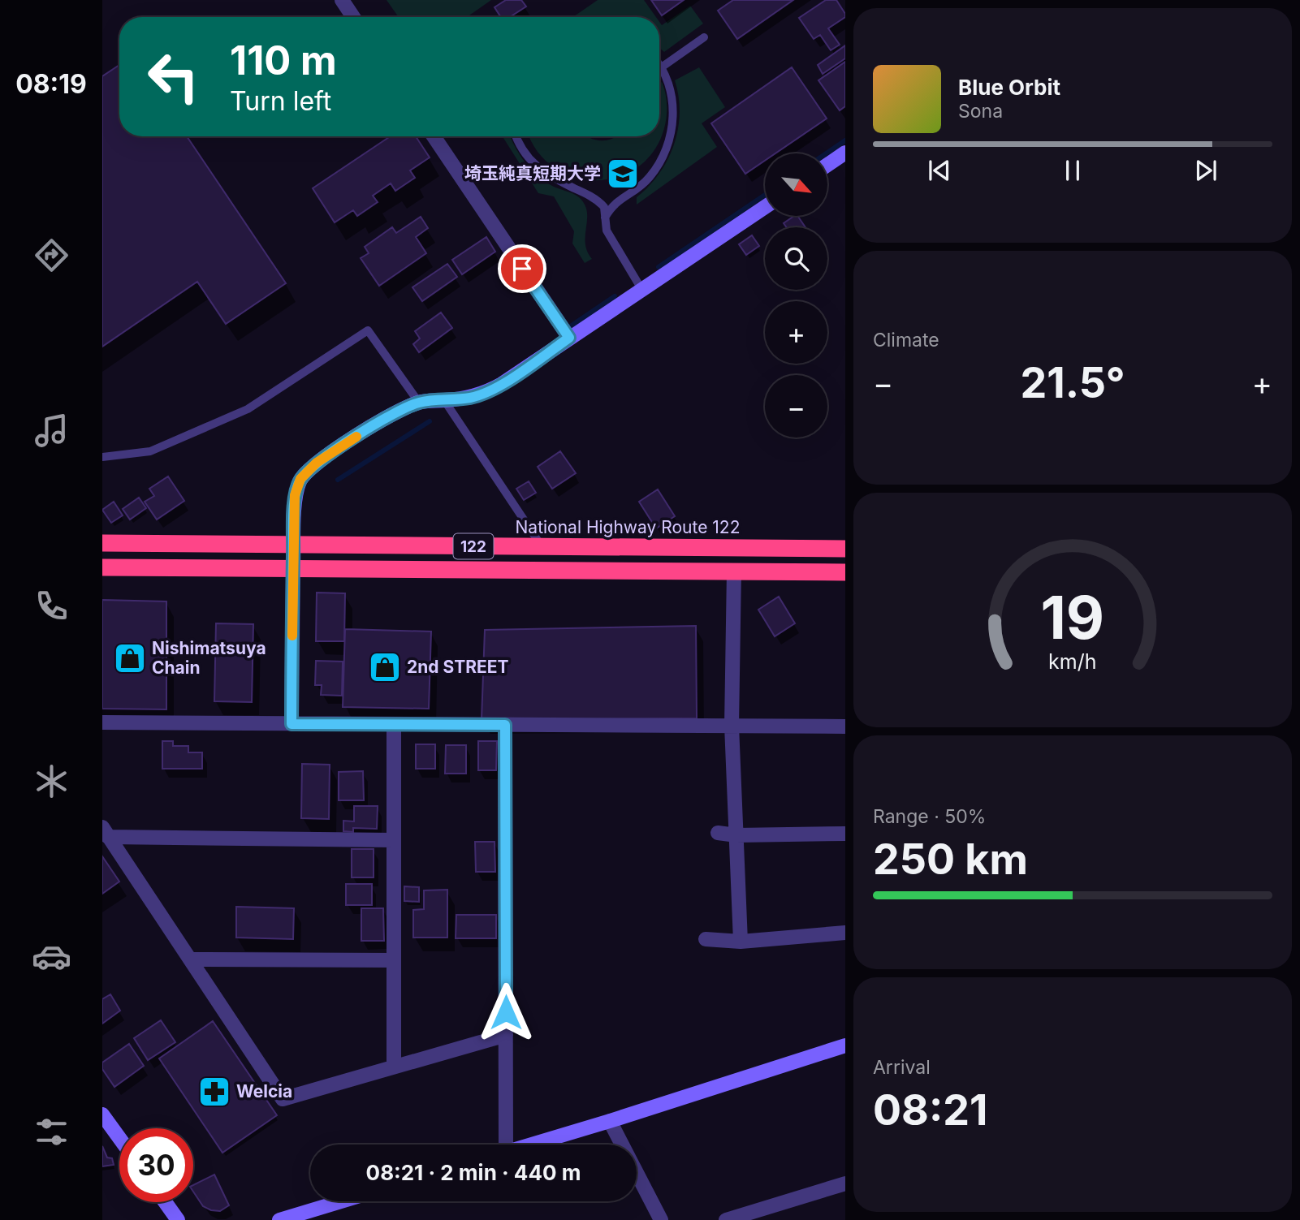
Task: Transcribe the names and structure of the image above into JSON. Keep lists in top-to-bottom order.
{
  "streets": {
    "highway": ["National Highway Route 122", "122"]
  },
  "places": {
    "school or university": ["埼玉純真短期大学"],
    "shop": ["Nishimatsuya Chain", "2nd STREET"],
    "pharmacy": ["Welcia"]
  },
  "north": "bottom right",
  "page": {
    "tabs": "08:19",
    "turn": ["110 m", "Turn left"],
    "song": ["Blue Orbit", "Sona"],
    "map_buttons": ["+", "−"],
    "tile": [
      "Climate",
      ["Range · 50%", "250 km"],
      ["Arrival", "08:21"]
    ],
    "heat": ["−", "21.5°", "+"],
    "limit": "30",
    "trip": "08:21 · 2 min · 440 m",
    "gauge": ["19", "km/h"]
  }
}
